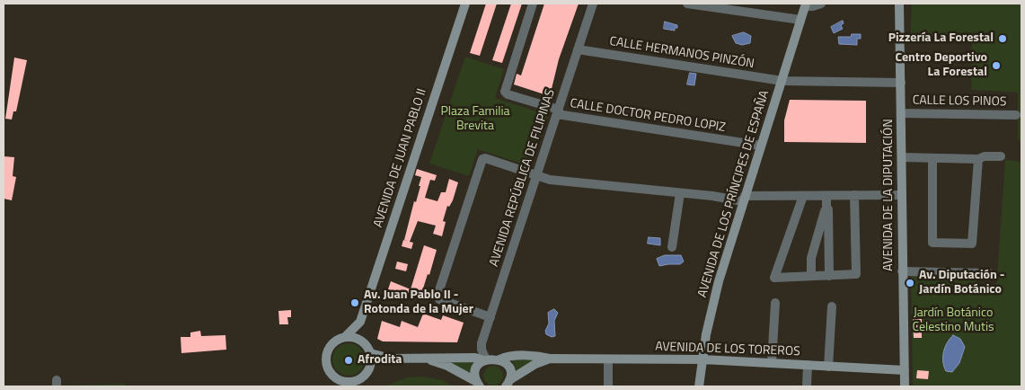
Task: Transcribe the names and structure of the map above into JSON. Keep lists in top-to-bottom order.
{
  "streets": {
    "street": [
      "CALLE HERMANOS PINZÓN",
      "CALLE LOS PINOS",
      "CALLE DOCTOR PEDRO LOPIZ",
      "AVENIDA DE JUAN PABLO II",
      "AVENIDA REPÚBLICA DE FILIPINAS",
      "AVENIDA DE LOS PRÍNCIPES DE ESPAÑA",
      "AVENIDA DE LA DIPUTACIÓN",
      "AVENIDA DE LOS TOREROS"
    ]
  },
  "crossings": [
    ["CALLE HERMANOS PINZÓN", "AVENIDA REPÚBLICA DE FILIPINAS"],
    ["CALLE HERMANOS PINZÓN", "AVENIDA DE LOS PRÍNCIPES DE ESPAÑA"],
    ["CALLE HERMANOS PINZÓN", "AVENIDA DE LA DIPUTACIÓN"],
    ["CALLE LOS PINOS", "AVENIDA DE LA DIPUTACIÓN"],
    ["CALLE DOCTOR PEDRO LOPIZ", "AVENIDA REPÚBLICA DE FILIPINAS"],
    ["CALLE DOCTOR PEDRO LOPIZ", "AVENIDA DE LOS PRÍNCIPES DE ESPAÑA"],
    ["AVENIDA REPÚBLICA DE FILIPINAS", "AVENIDA DE LOS TOREROS"],
    ["AVENIDA DE LOS PRÍNCIPES DE ESPAÑA", "AVENIDA DE LOS TOREROS"],
    ["AVENIDA DE LA DIPUTACIÓN", "AVENIDA DE LOS TOREROS"]
  ],
  "parks": ["Plaza Familia Brevita", "Jardín Botánico Celestino Mutis"],
  "places": [
    "Pizzería La Forestal",
    "Centro Deportivo La Forestal",
    "Av. Diputación - Jardín Botánico",
    "Av. Juan Pablo II - Rotonda de la Mujer",
    "Afrodita"
  ]
}
